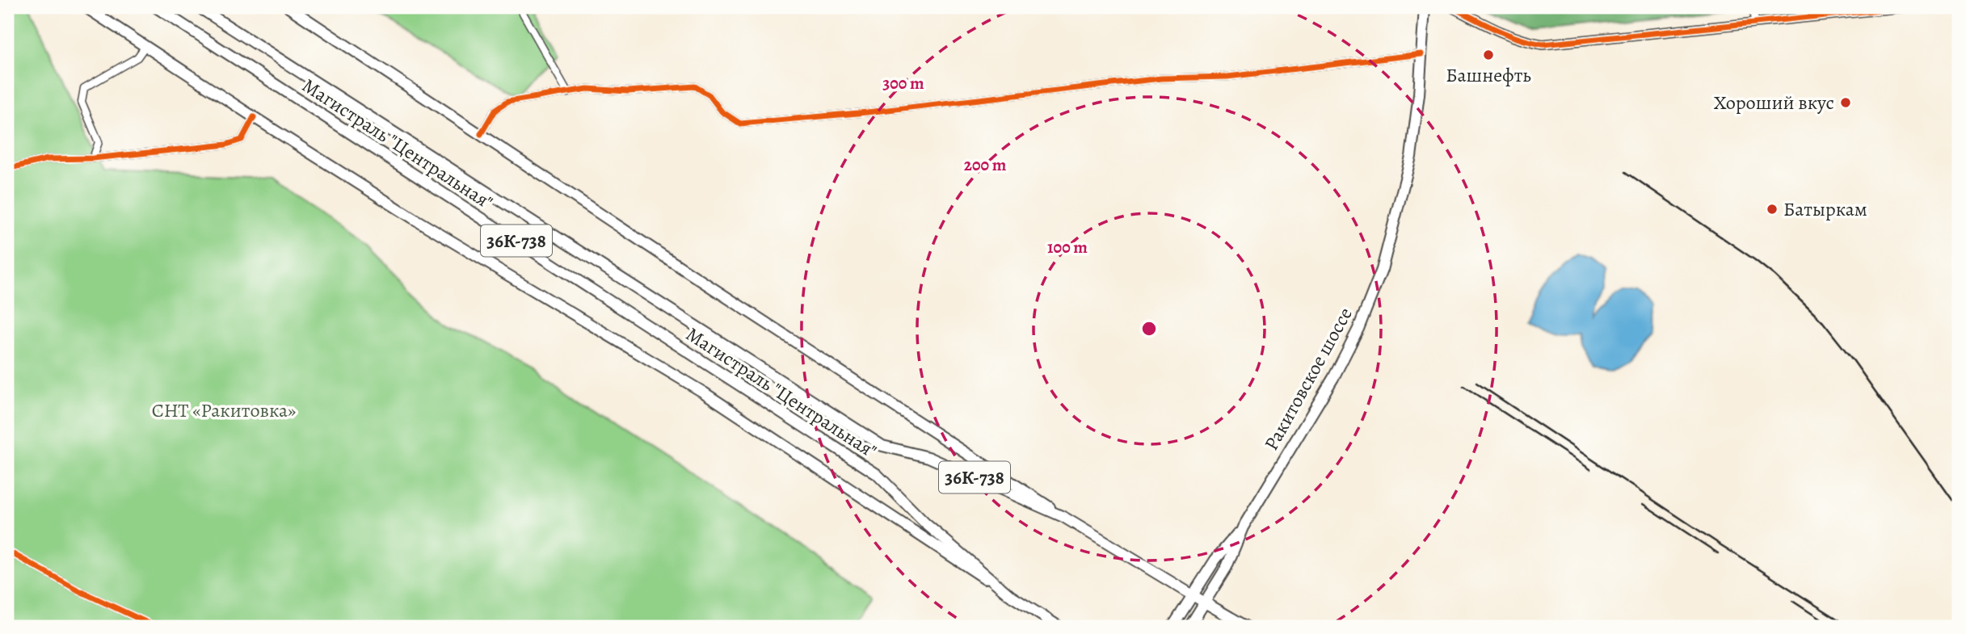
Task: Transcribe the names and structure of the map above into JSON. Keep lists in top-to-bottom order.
{
  "streets": {
    "main road": ["Магистраль \"Центральная\"", "36К-738", "Ракитовское шоссе"]
  },
  "crossings": [
    ["Магистраль \"Центральная\"", "36К-738"],
    ["36К-738", "Ракитовское шоссе"]
  ],
  "parks": ["СНТ «Ракитовка»"],
  "places": ["Башнефть", "Хороший вкус", "Батыркам"],
  "rings": ["300 m", "200 m", "100 m"]
}
